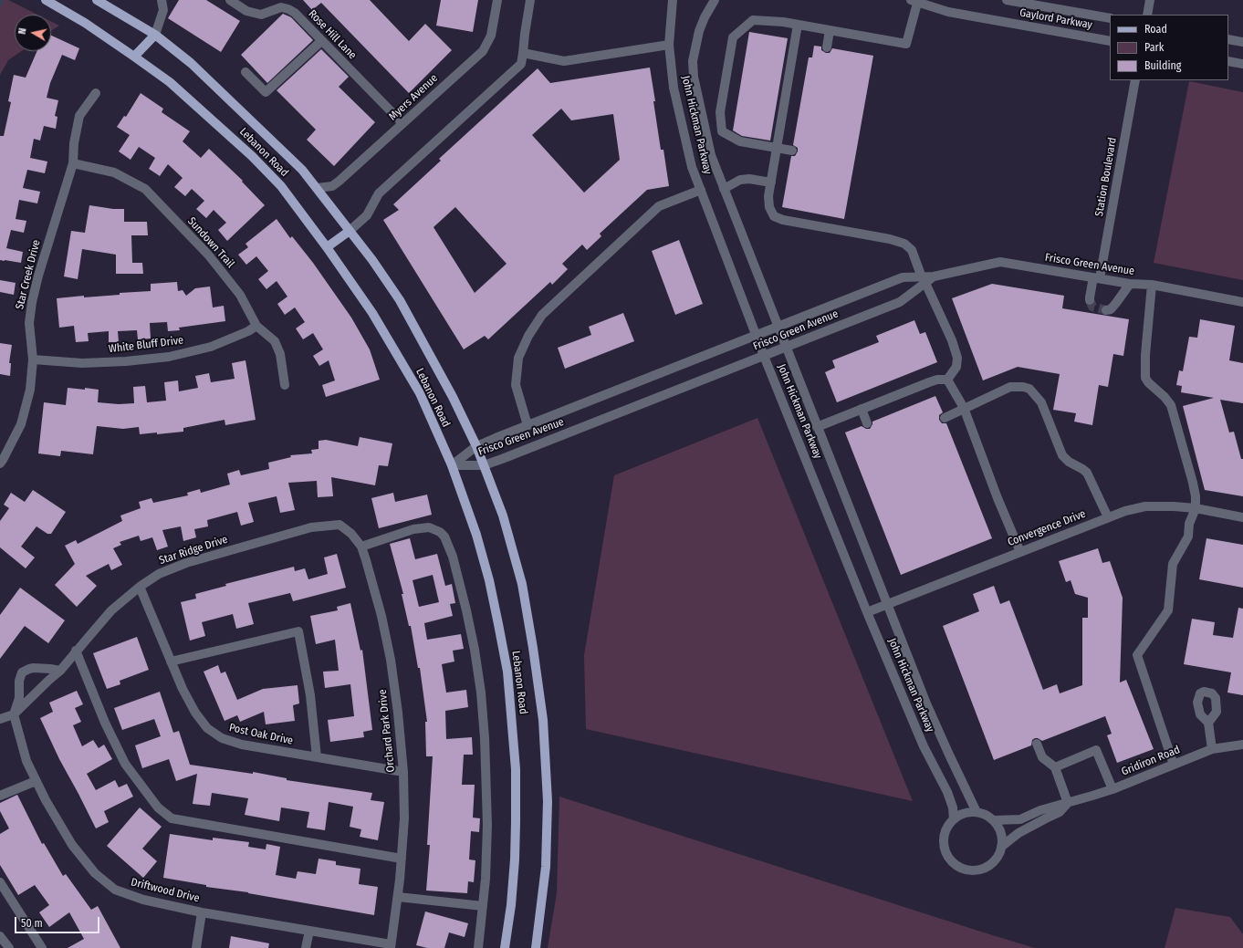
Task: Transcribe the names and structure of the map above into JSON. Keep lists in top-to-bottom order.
{
  "streets": {
    "main road": ["Lebanon Road"],
    "street": [
      "Gaylord Parkway",
      "Rose Hill Lane",
      "Myers Avenue",
      "John Hickman Parkway",
      "Station Boulevard",
      "Sundown Trail",
      "Frisco Green Avenue",
      "Star Creek Drive",
      "White Bluff Drive",
      "Convergence Drive",
      "Star Ridge Drive",
      "Orchard Park Drive",
      "Post Oak Drive",
      "Gridiron Road",
      "Driftwood Drive"
    ]
  },
  "crossings": [
    ["Rose Hill Lane", "Myers Avenue"],
    ["Myers Avenue", "Lebanon Road"],
    ["John Hickman Parkway", "Frisco Green Avenue"],
    ["John Hickman Parkway", "Convergence Drive"],
    ["John Hickman Parkway", "Gridiron Road"],
    ["Lebanon Road", "Frisco Green Avenue"],
    ["Station Boulevard", "Frisco Green Avenue"],
    ["Sundown Trail", "Star Creek Drive"],
    ["Sundown Trail", "White Bluff Drive"],
    ["Star Creek Drive", "White Bluff Drive"],
    ["Star Ridge Drive", "Orchard Park Drive"],
    ["Star Ridge Drive", "Post Oak Drive"],
    ["Star Ridge Drive", "Driftwood Drive"],
    ["Orchard Park Drive", "Post Oak Drive"],
    ["Orchard Park Drive", "Driftwood Drive"]
  ],
  "legend": ["Road", "Park", "Building"],
  "scale_bar": "50 m",
  "north": "left"
}
